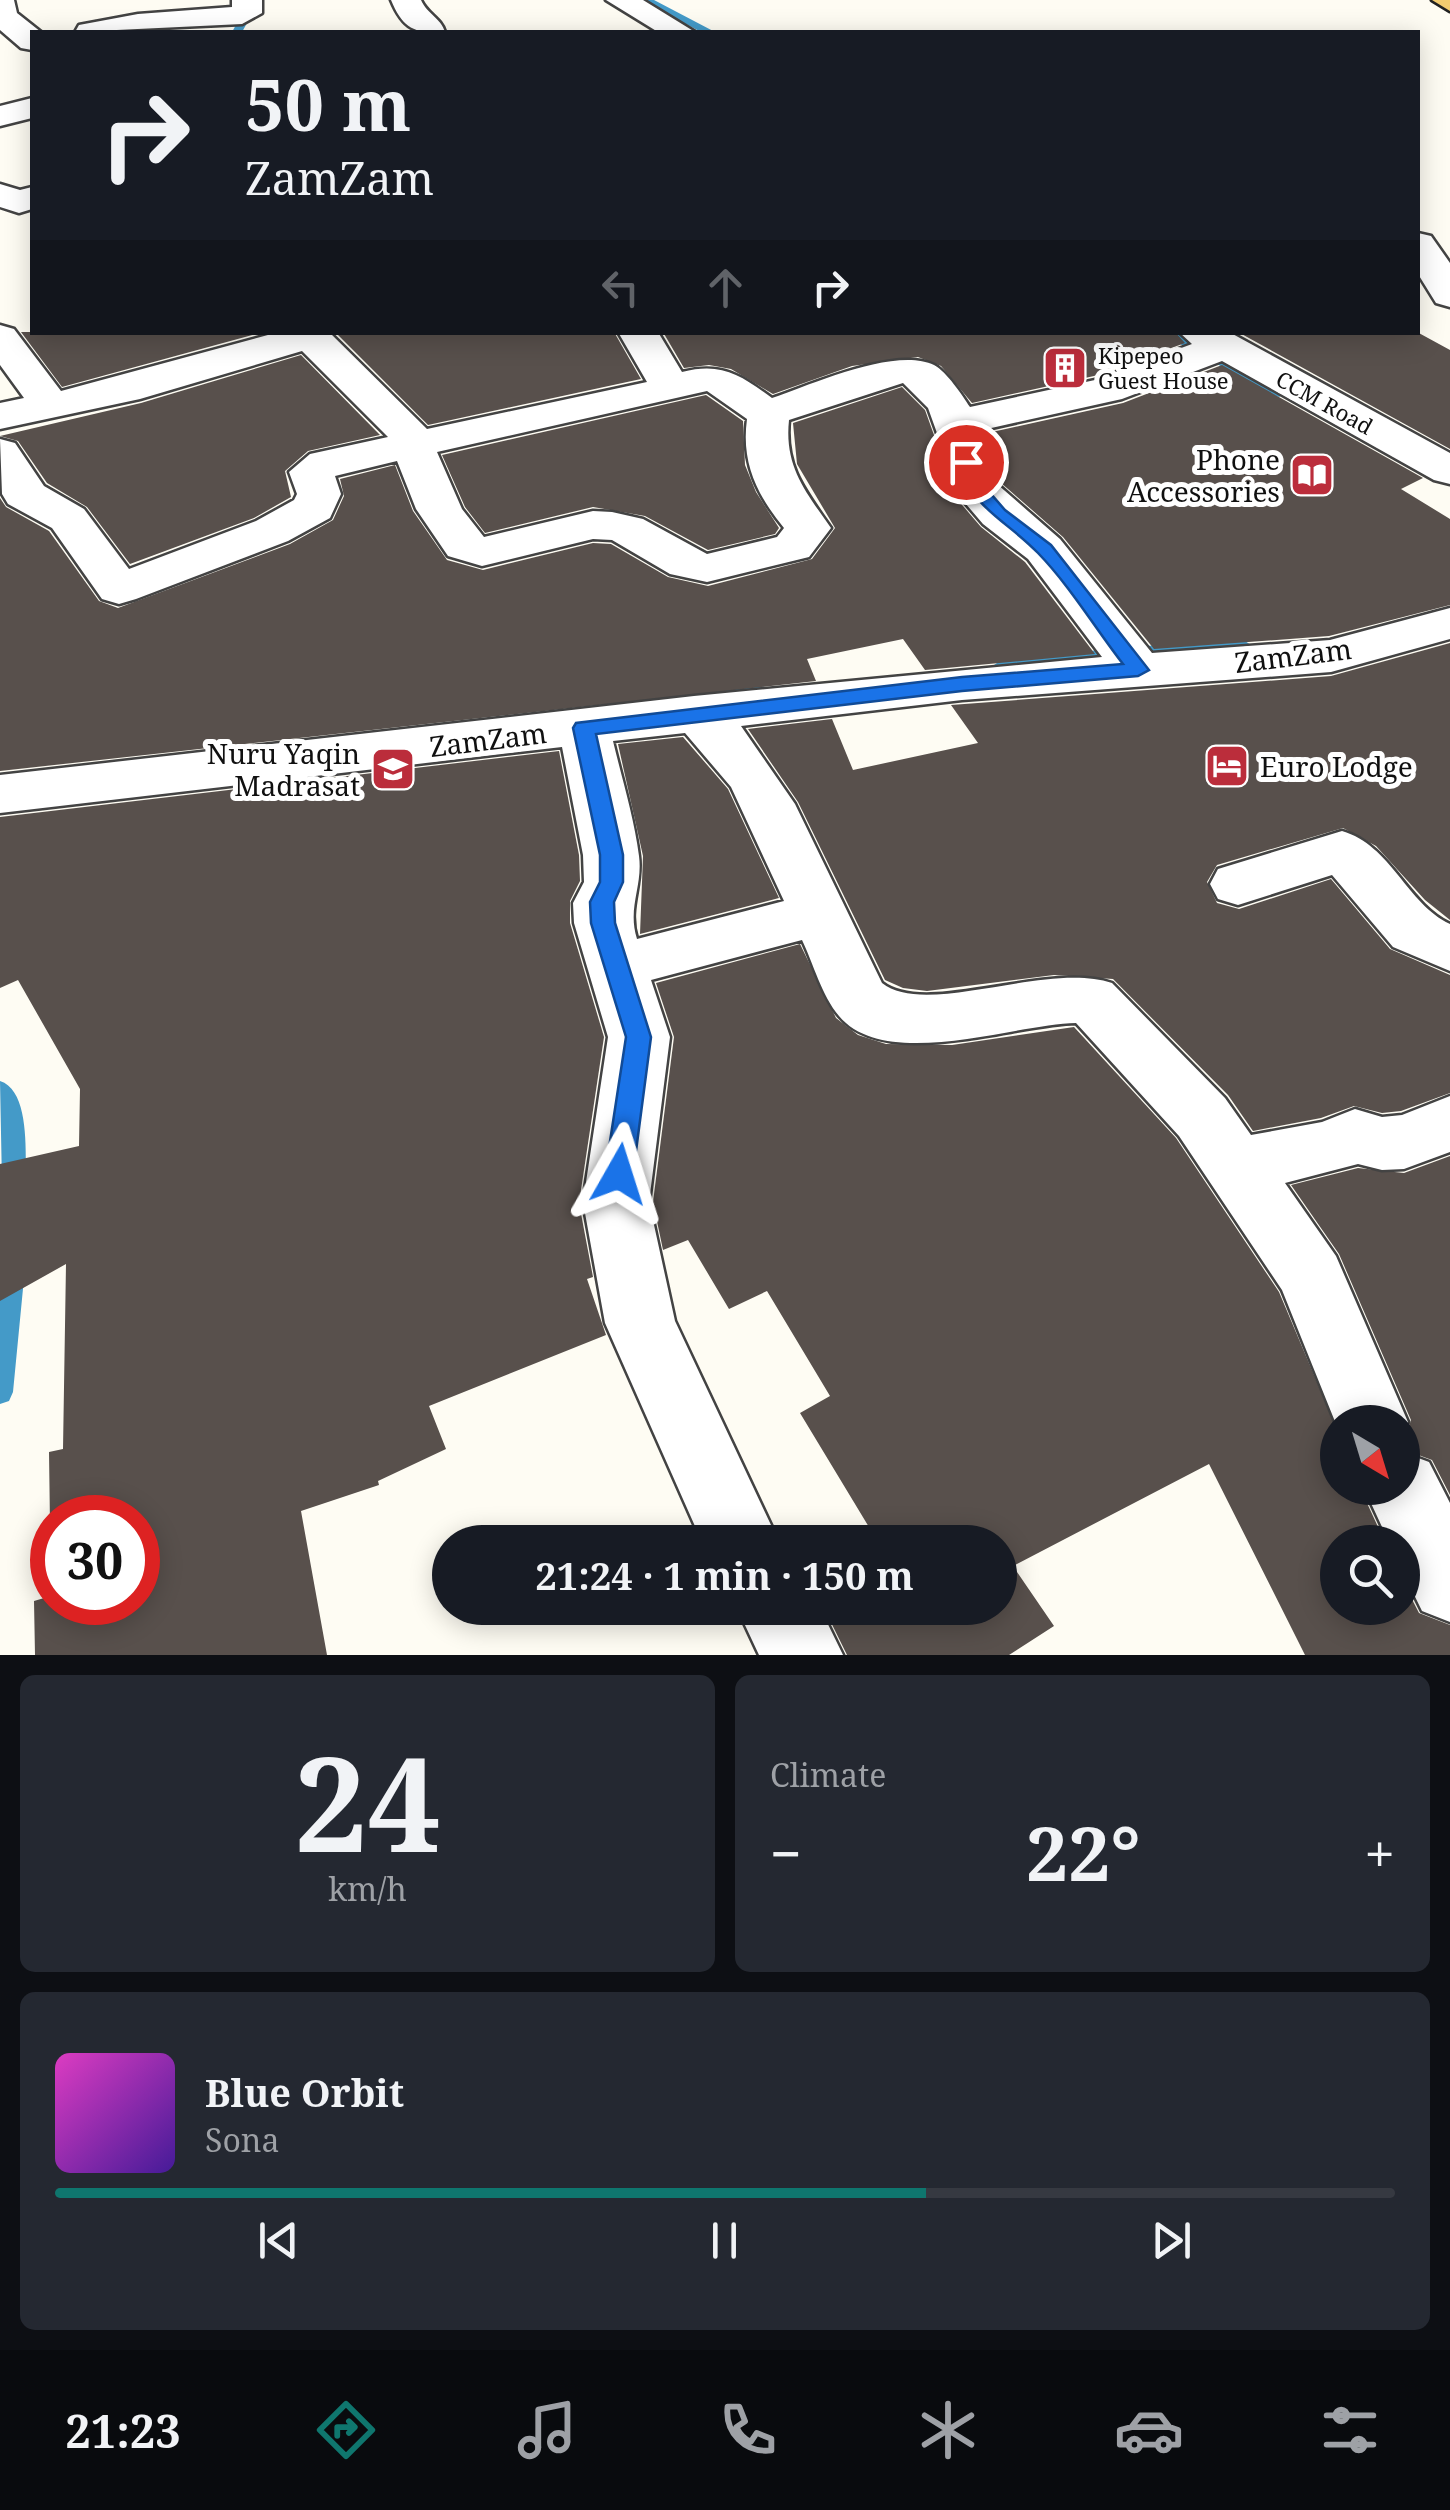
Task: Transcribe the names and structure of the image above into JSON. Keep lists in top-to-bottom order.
{
  "streets": {
    "street": ["CCM Road", "ZamZam"]
  },
  "places": {
    "building": ["Kipepeo Guest House"],
    "library": ["Phone Accessories"],
    "hotel": ["Euro Lodge"],
    "school or university": ["Nuru Yaqin Madrasat"]
  },
  "north": "bottom right",
  "page": {
    "turn": ["50 m", "ZamZam"],
    "limit": "30",
    "trip": "21:24 · 1 min · 150 m",
    "tile": [
      ["24", "km/h"],
      "Climate"
    ],
    "heat": ["−", "22°", "+"],
    "song": ["Blue Orbit", "Sona"],
    "tabs": "21:23"
  }
}
